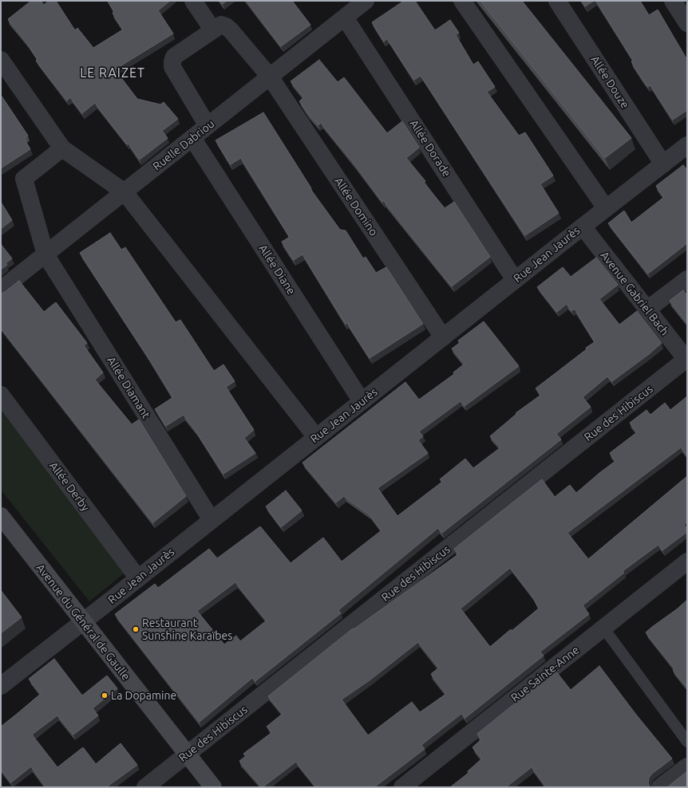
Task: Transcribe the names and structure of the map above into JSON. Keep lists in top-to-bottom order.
{
  "streets": {
    "main road": ["Avenue du Général de Gaulle"],
    "street": [
      "Allée Douze",
      "Ruelle Dabriou",
      "Allée Dorade",
      "Allée Domino",
      "Rue Jean Jaurès",
      "Allée Diane",
      "Avenue Gabriel Bach",
      "Allée Diamant",
      "Rue des Hibiscus",
      "Allée Derby",
      "Rue Sainte-Anne"
    ]
  },
  "crossings": [
    ["Allée Douze", "Rue Jean Jaurès"],
    ["Ruelle Dabriou", "Allée Dorade"],
    ["Ruelle Dabriou", "Allée Domino"],
    ["Ruelle Dabriou", "Allée Diane"],
    ["Ruelle Dabriou", "Allée Diamant"],
    ["Allée Dorade", "Rue Jean Jaurès"],
    ["Allée Domino", "Rue Jean Jaurès"],
    ["Rue Jean Jaurès", "Allée Diane"],
    ["Rue Jean Jaurès", "Avenue Gabriel Bach"],
    ["Rue Jean Jaurès", "Allée Diamant"],
    ["Rue Jean Jaurès", "Allée Derby"],
    ["Rue Jean Jaurès", "Avenue du Général de Gaulle"],
    ["Avenue Gabriel Bach", "Rue des Hibiscus"],
    ["Rue des Hibiscus", "Avenue du Général de Gaulle"]
  ],
  "districts": ["LE RAIZET"],
  "places": ["Restaurant Sunshine Karaïbes", "La Dopamine"]
}
